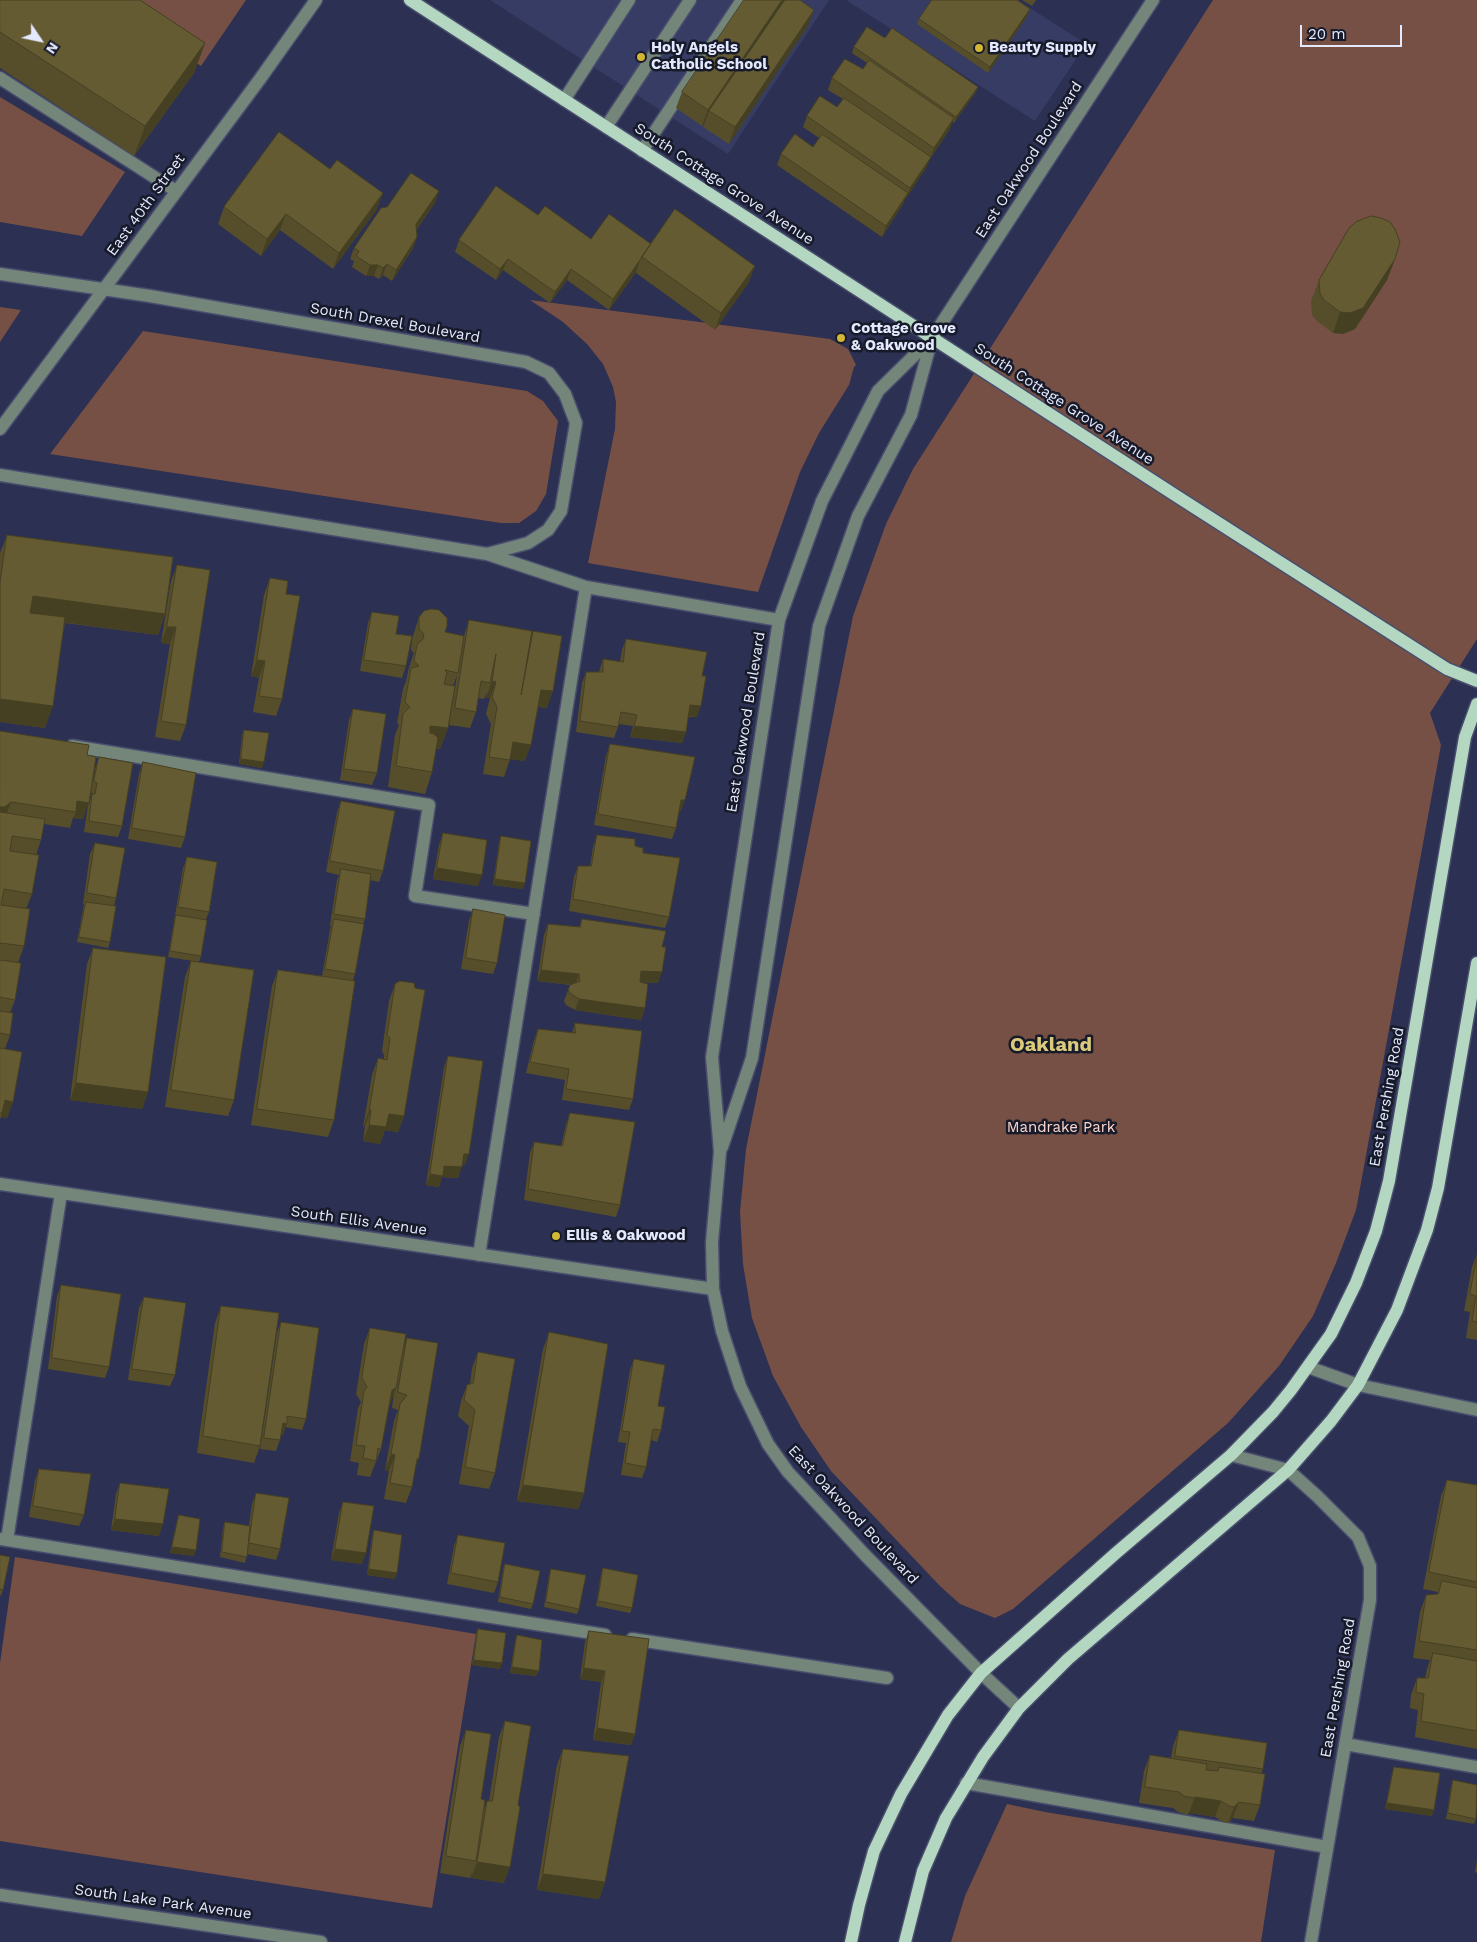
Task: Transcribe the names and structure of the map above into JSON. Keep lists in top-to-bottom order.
{
  "streets": {
    "main road": ["South Cottage Grove Avenue", "East Pershing Road"],
    "street": [
      "East Oakwood Boulevard",
      "East 40th Street",
      "South Drexel Boulevard",
      "South Ellis Avenue",
      "South Lake Park Avenue"
    ]
  },
  "crossings": [
    ["East Oakwood Boulevard", "South Cottage Grove Avenue"],
    ["East Oakwood Boulevard", "South Drexel Boulevard"],
    ["East Oakwood Boulevard", "East Pershing Road"],
    ["East Oakwood Boulevard", "South Ellis Avenue"],
    ["East 40th Street", "South Drexel Boulevard"]
  ],
  "districts": ["Oakland"],
  "parks": ["Mandrake Park"],
  "places": [
    "Beauty Supply",
    "Holy Angels Catholic School",
    "Cottage Grove & Oakwood",
    "Ellis & Oakwood"
  ],
  "scale_bar": "20 m",
  "north": "bottom right"
}
